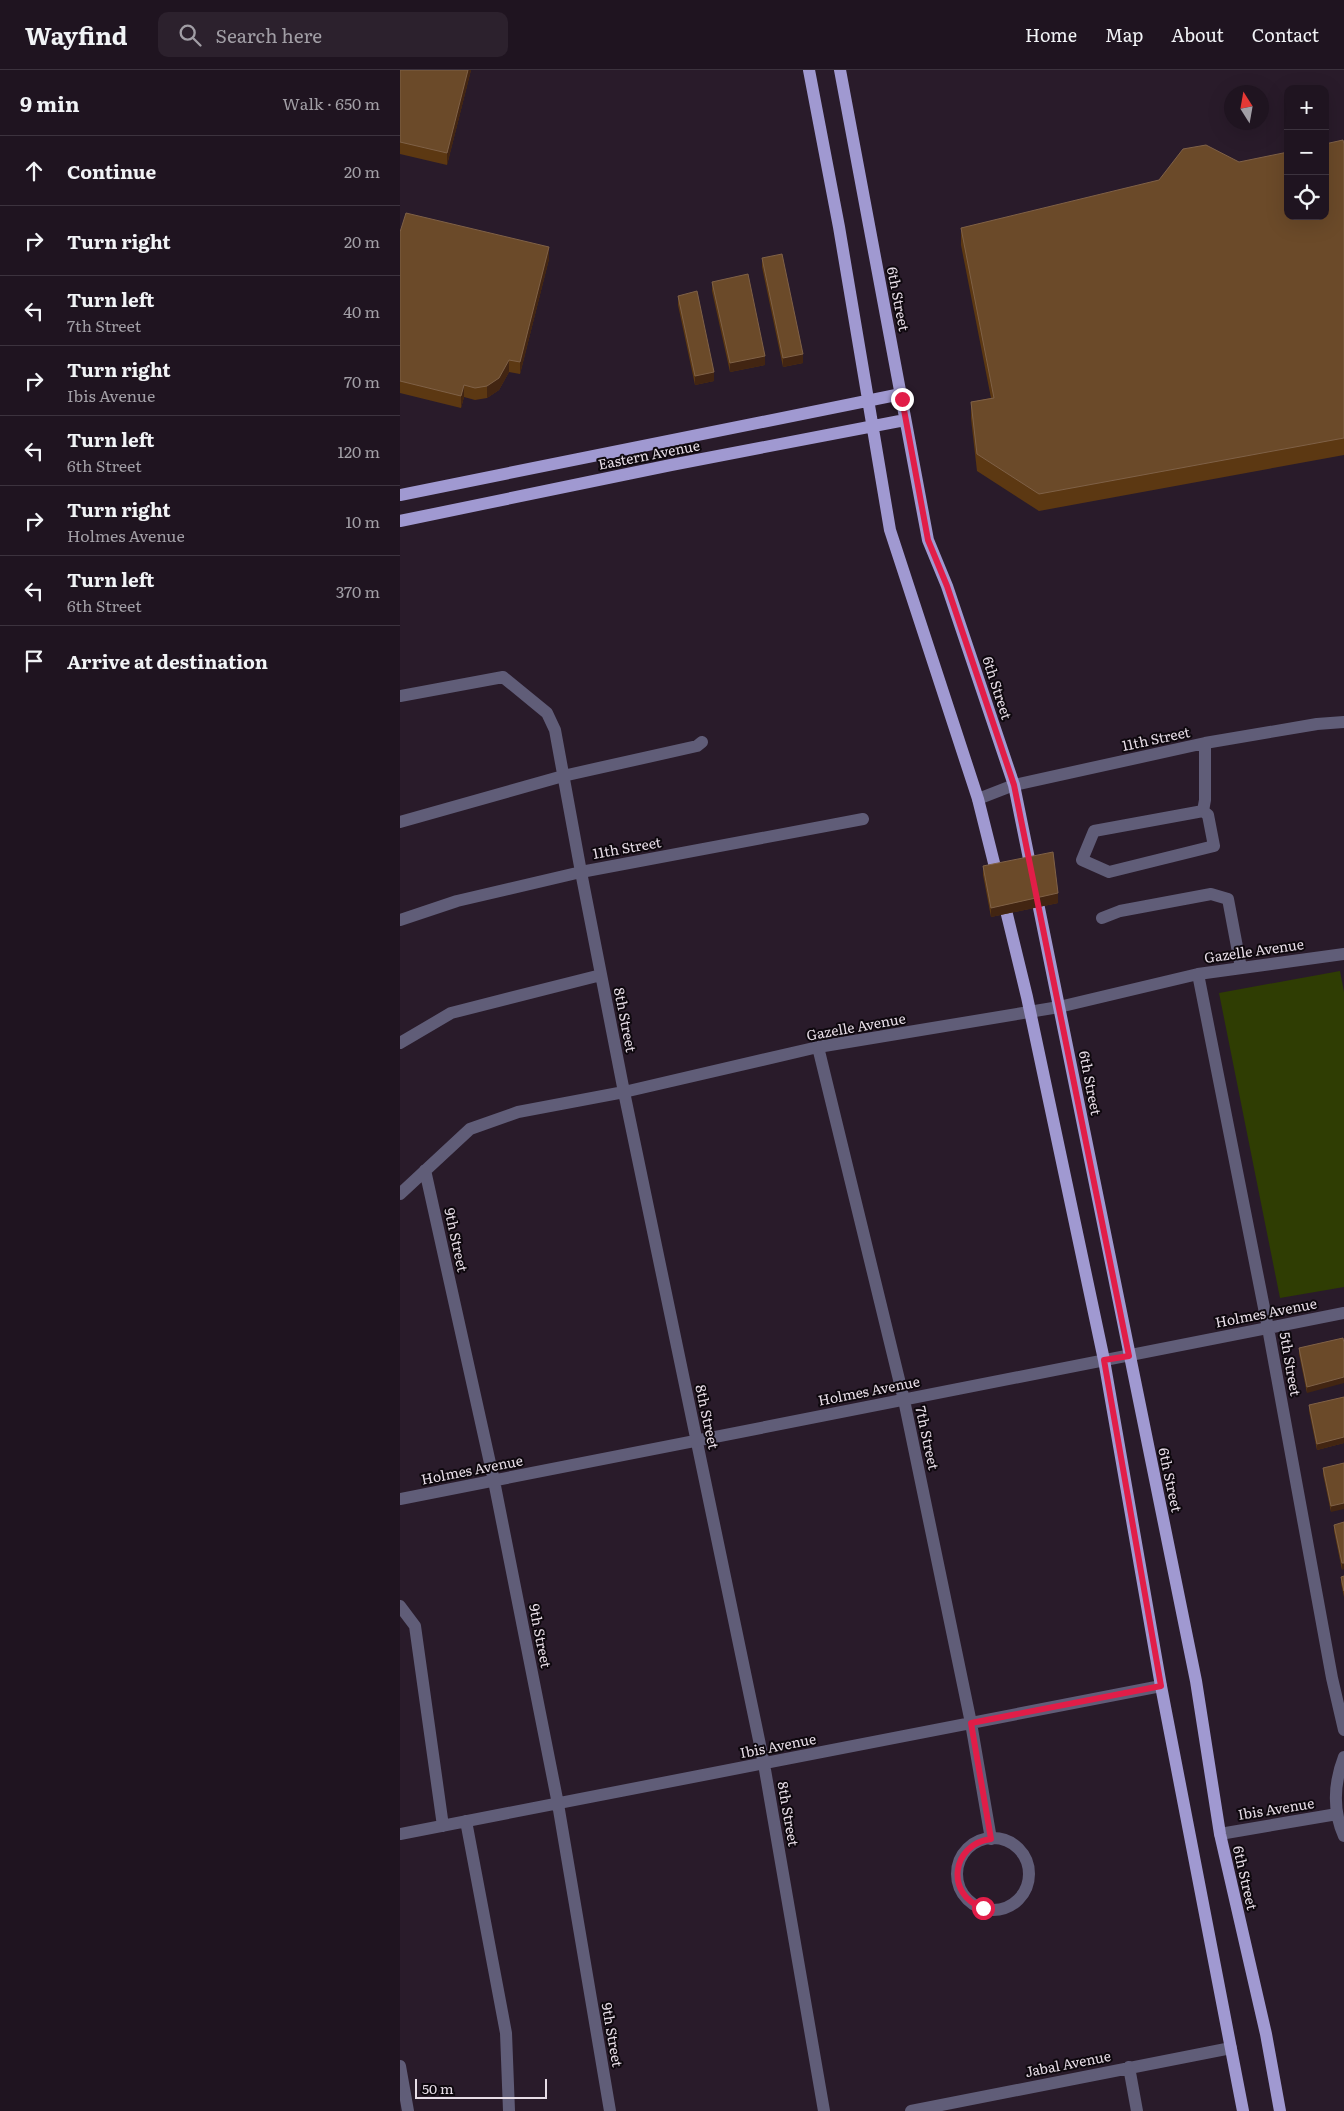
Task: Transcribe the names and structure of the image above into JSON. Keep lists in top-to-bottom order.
{
  "streets": {
    "main road": ["6th Street", "Eastern Avenue"],
    "street": [
      "11th Street",
      "Gazelle Avenue",
      "8th Street",
      "9th Street",
      "Holmes Avenue",
      "5th Street",
      "7th Street",
      "Ibis Avenue",
      "Jabal Avenue"
    ]
  },
  "crossings": [
    ["6th Street", "Eastern Avenue"],
    ["6th Street", "11th Street"],
    ["6th Street", "Gazelle Avenue"],
    ["6th Street", "Holmes Avenue"],
    ["6th Street", "Ibis Avenue"],
    ["11th Street", "8th Street"],
    ["Gazelle Avenue", "8th Street"],
    ["Gazelle Avenue", "9th Street"],
    ["Gazelle Avenue", "5th Street"],
    ["Gazelle Avenue", "7th Street"],
    ["8th Street", "Holmes Avenue"],
    ["8th Street", "Ibis Avenue"],
    ["9th Street", "Holmes Avenue"],
    ["9th Street", "Ibis Avenue"],
    ["Holmes Avenue", "5th Street"],
    ["Holmes Avenue", "7th Street"],
    ["7th Street", "Ibis Avenue"]
  ],
  "scale_bar": "50 m",
  "north": "top",
  "page": {
    "header": "Wayfind",
    "search": "Search here",
    "nav": [
      "Home",
      "Map",
      "About",
      "Contact"
    ],
    "heading": ["9 min", "Walk · 650 m"],
    "map_buttons": ["+", "−"],
    "list": [
      ["Continue", "20 m"],
      ["Turn right", "20 m"],
      ["Turn left", "7th Street", "40 m"],
      ["Turn right", "Ibis Avenue", "70 m"],
      ["Turn left", "6th Street", "120 m"],
      ["Turn right", "Holmes Avenue", "10 m"],
      ["Turn left", "6th Street", "370 m"],
      "Arrive at destination"
    ],
    "scale": "50 m"
  }
}
